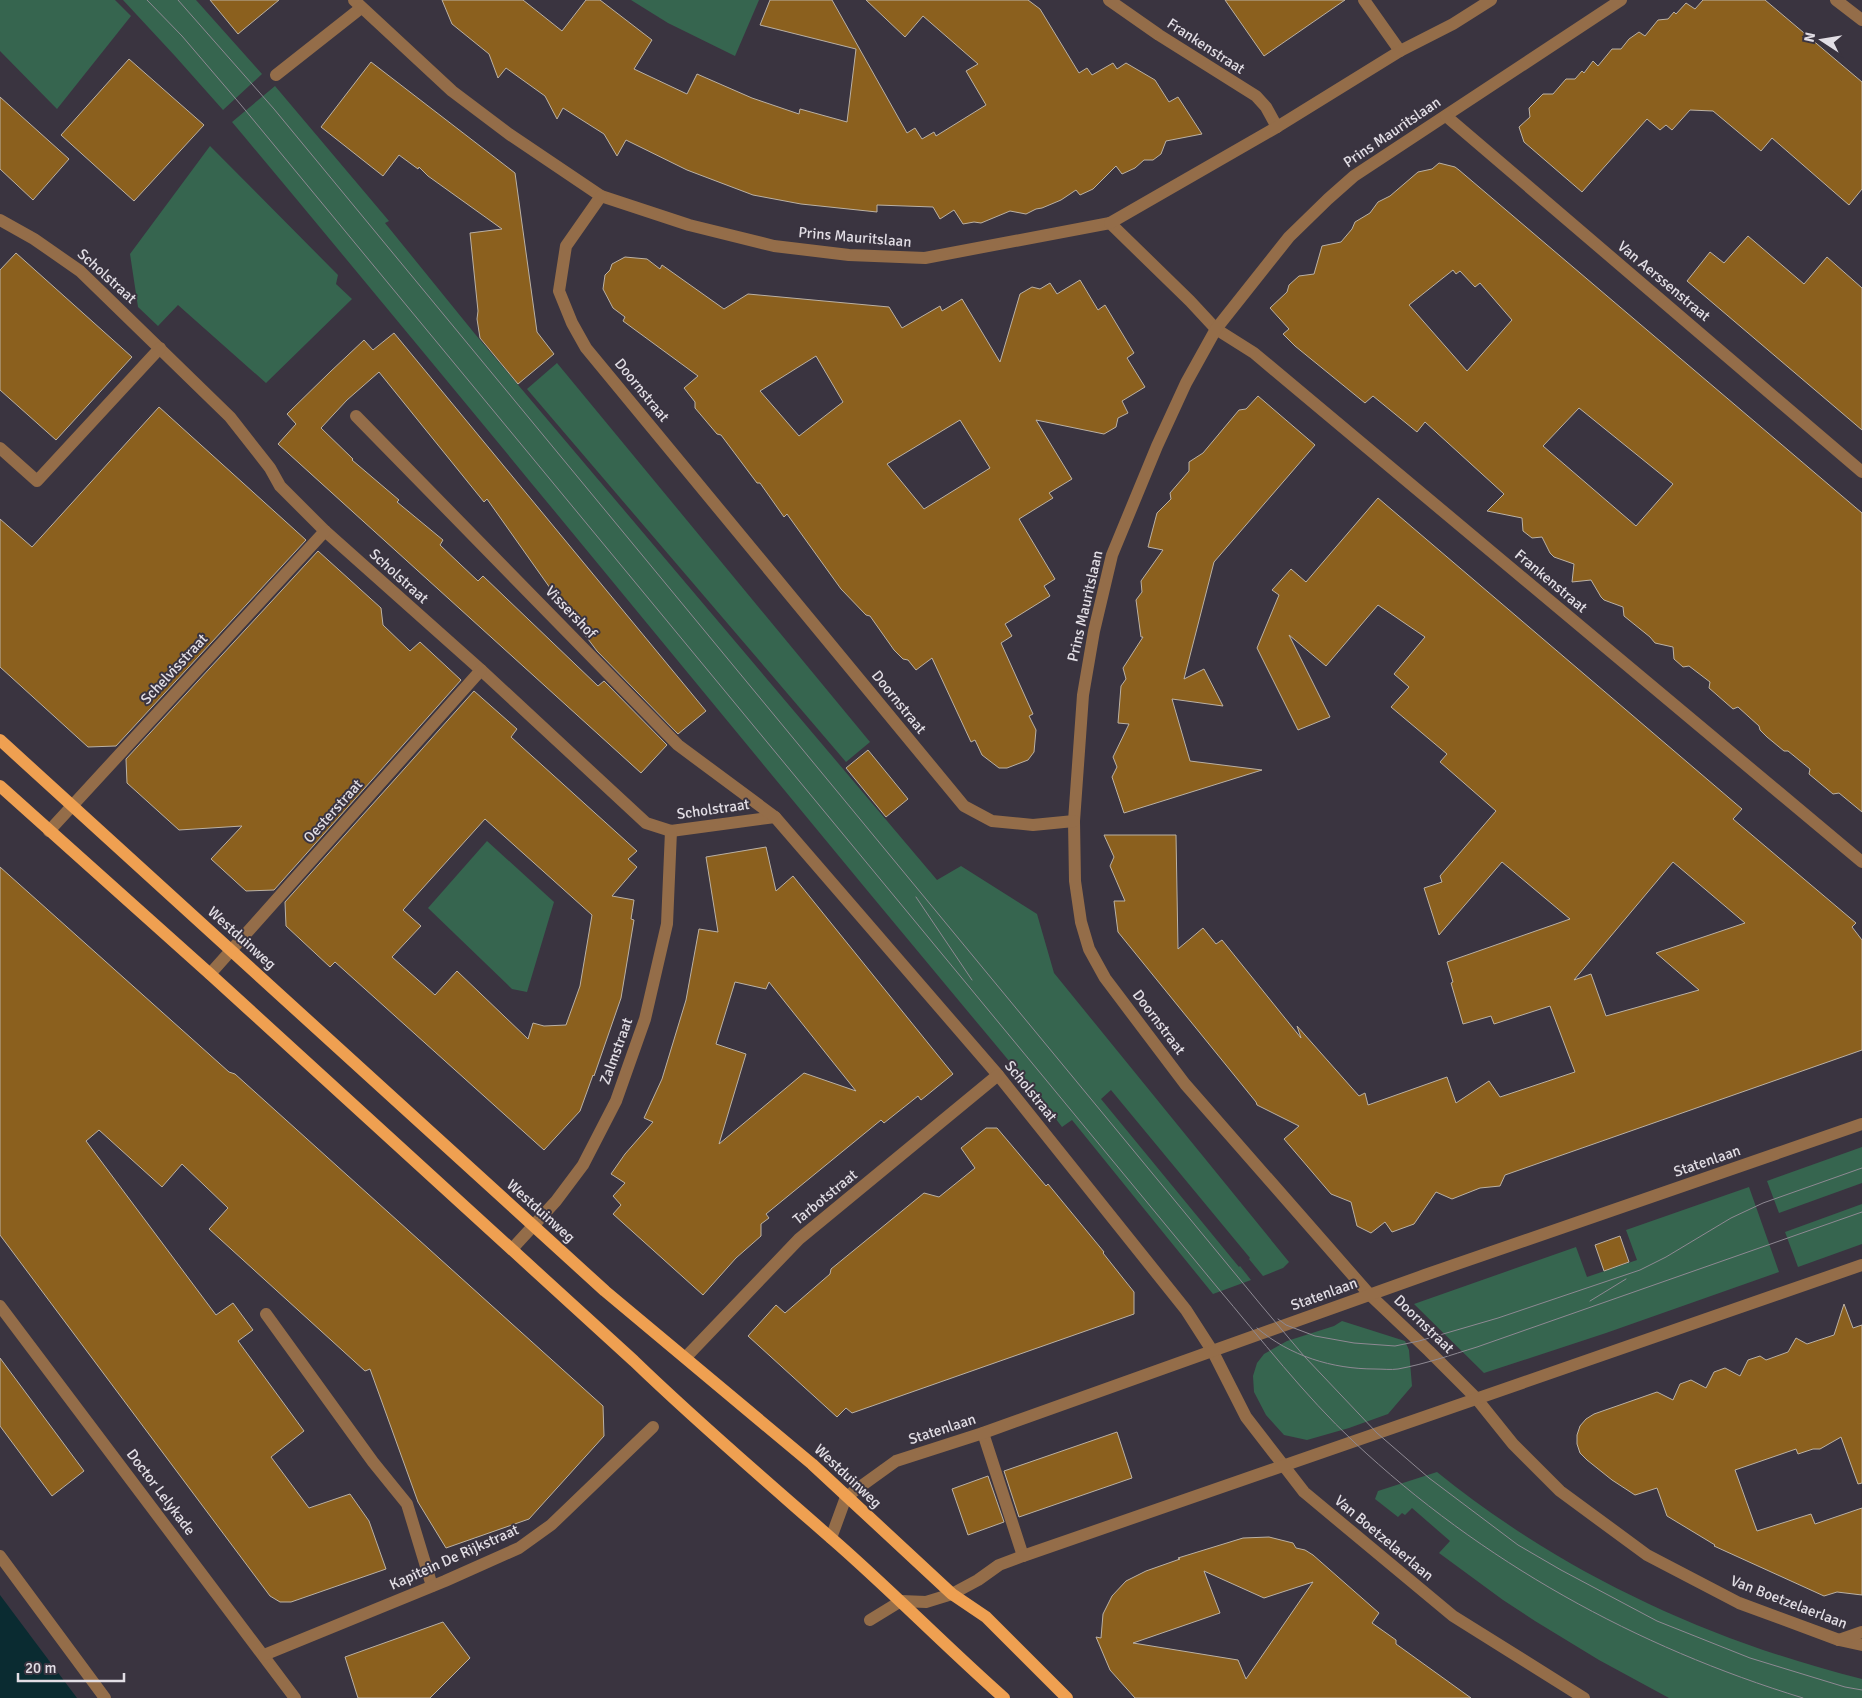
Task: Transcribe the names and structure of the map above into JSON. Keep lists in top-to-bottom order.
{
  "streets": {
    "main road": ["Westduinweg"],
    "street": [
      "Frankenstraat",
      "Prins Mauritslaan",
      "Scholstraat",
      "Van Aerssenstraat",
      "Doornstraat",
      "Vissershof",
      "Schelvisstraat",
      "Oesterstraat",
      "Zalmstraat",
      "Statenlaan",
      "Tarbotstraat",
      "Doctor Lelykade",
      "Van Boetzelaerlaan",
      "Kapitein De Rijkstraat"
    ]
  },
  "crossings": [
    ["Frankenstraat", "Prins Mauritslaan"],
    ["Prins Mauritslaan", "Van Aerssenstraat"],
    ["Prins Mauritslaan", "Doornstraat"],
    ["Scholstraat", "Vissershof"],
    ["Scholstraat", "Schelvisstraat"],
    ["Scholstraat", "Oesterstraat"],
    ["Scholstraat", "Zalmstraat"],
    ["Scholstraat", "Statenlaan"],
    ["Scholstraat", "Tarbotstraat"],
    ["Scholstraat", "Van Boetzelaerlaan"],
    ["Doornstraat", "Statenlaan"],
    ["Doornstraat", "Van Boetzelaerlaan"],
    ["Schelvisstraat", "Westduinweg"],
    ["Oesterstraat", "Westduinweg"],
    ["Westduinweg", "Zalmstraat"],
    ["Westduinweg", "Statenlaan"],
    ["Westduinweg", "Tarbotstraat"],
    ["Statenlaan", "Van Boetzelaerlaan"],
    ["Doctor Lelykade", "Kapitein De Rijkstraat"]
  ],
  "scale_bar": "20 m",
  "north": "left"
}
